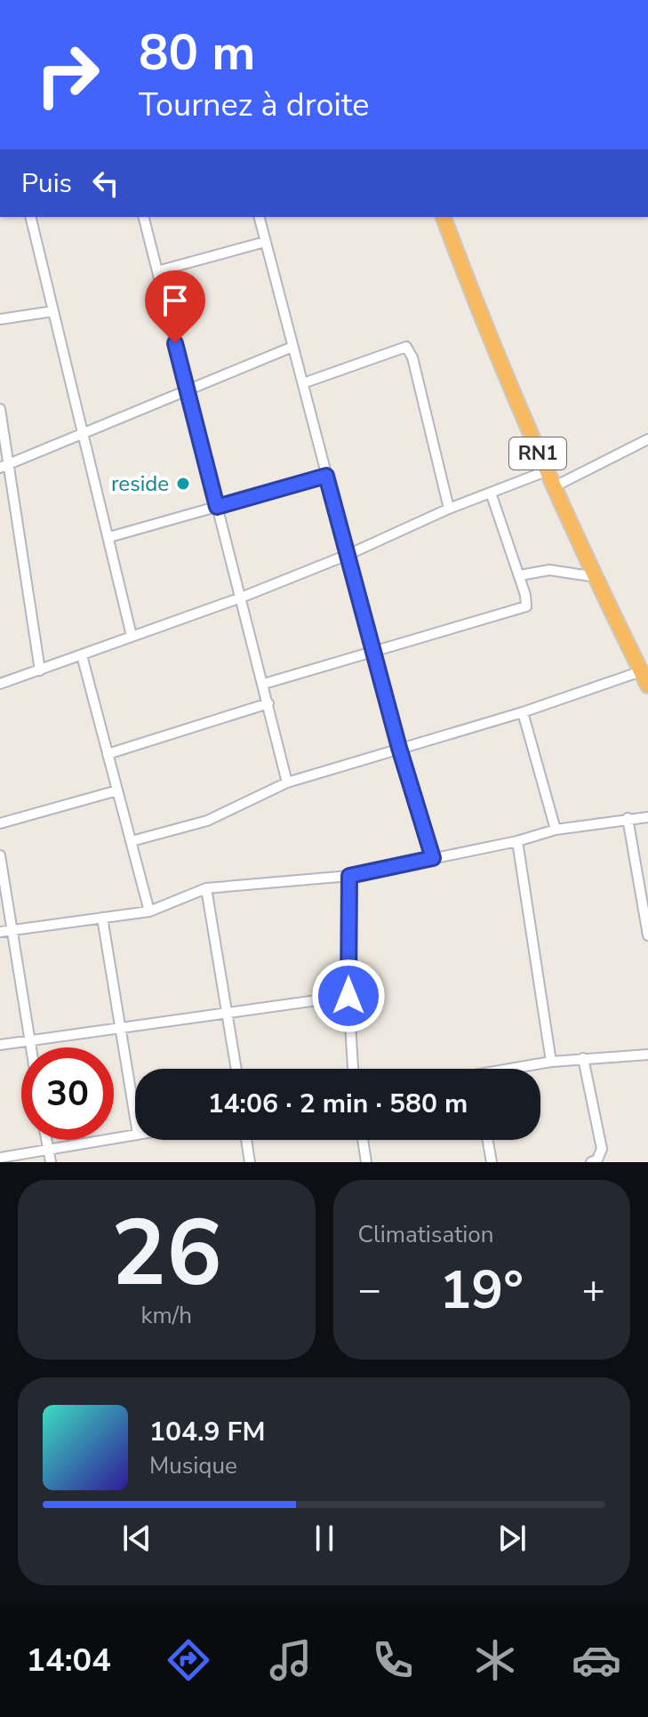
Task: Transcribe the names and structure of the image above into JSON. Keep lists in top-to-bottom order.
{
  "streets": {
    "highway": ["RN1"]
  },
  "places": ["reside"],
  "page": {
    "turn": ["80 m", "Tournez à droite"],
    "then": "Puis",
    "limit": "30",
    "trip": "14:06 · 2 min · 580 m",
    "tile": [
      ["26", "km/h"],
      "Climatisation"
    ],
    "heat": ["−", "19°", "+"],
    "song": ["104.9 FM", "Musique"],
    "tabs": "14:04"
  }
}
